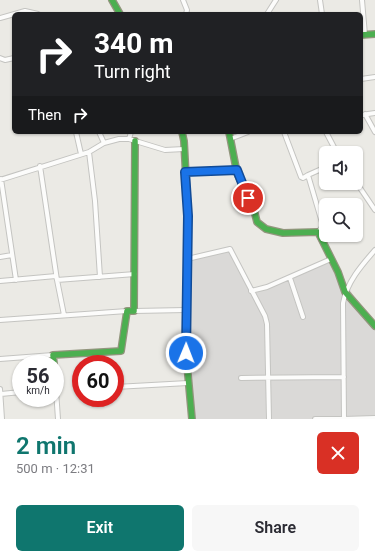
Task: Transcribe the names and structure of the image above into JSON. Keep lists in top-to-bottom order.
{
  "page": {
    "turn": ["340 m", "Turn right"],
    "then": "Then",
    "speed": "56 km/h",
    "limit": "60",
    "heading": ["2 min", "500 m · 12:31"],
    "buttons": ["Exit", "Share"]
  }
}
